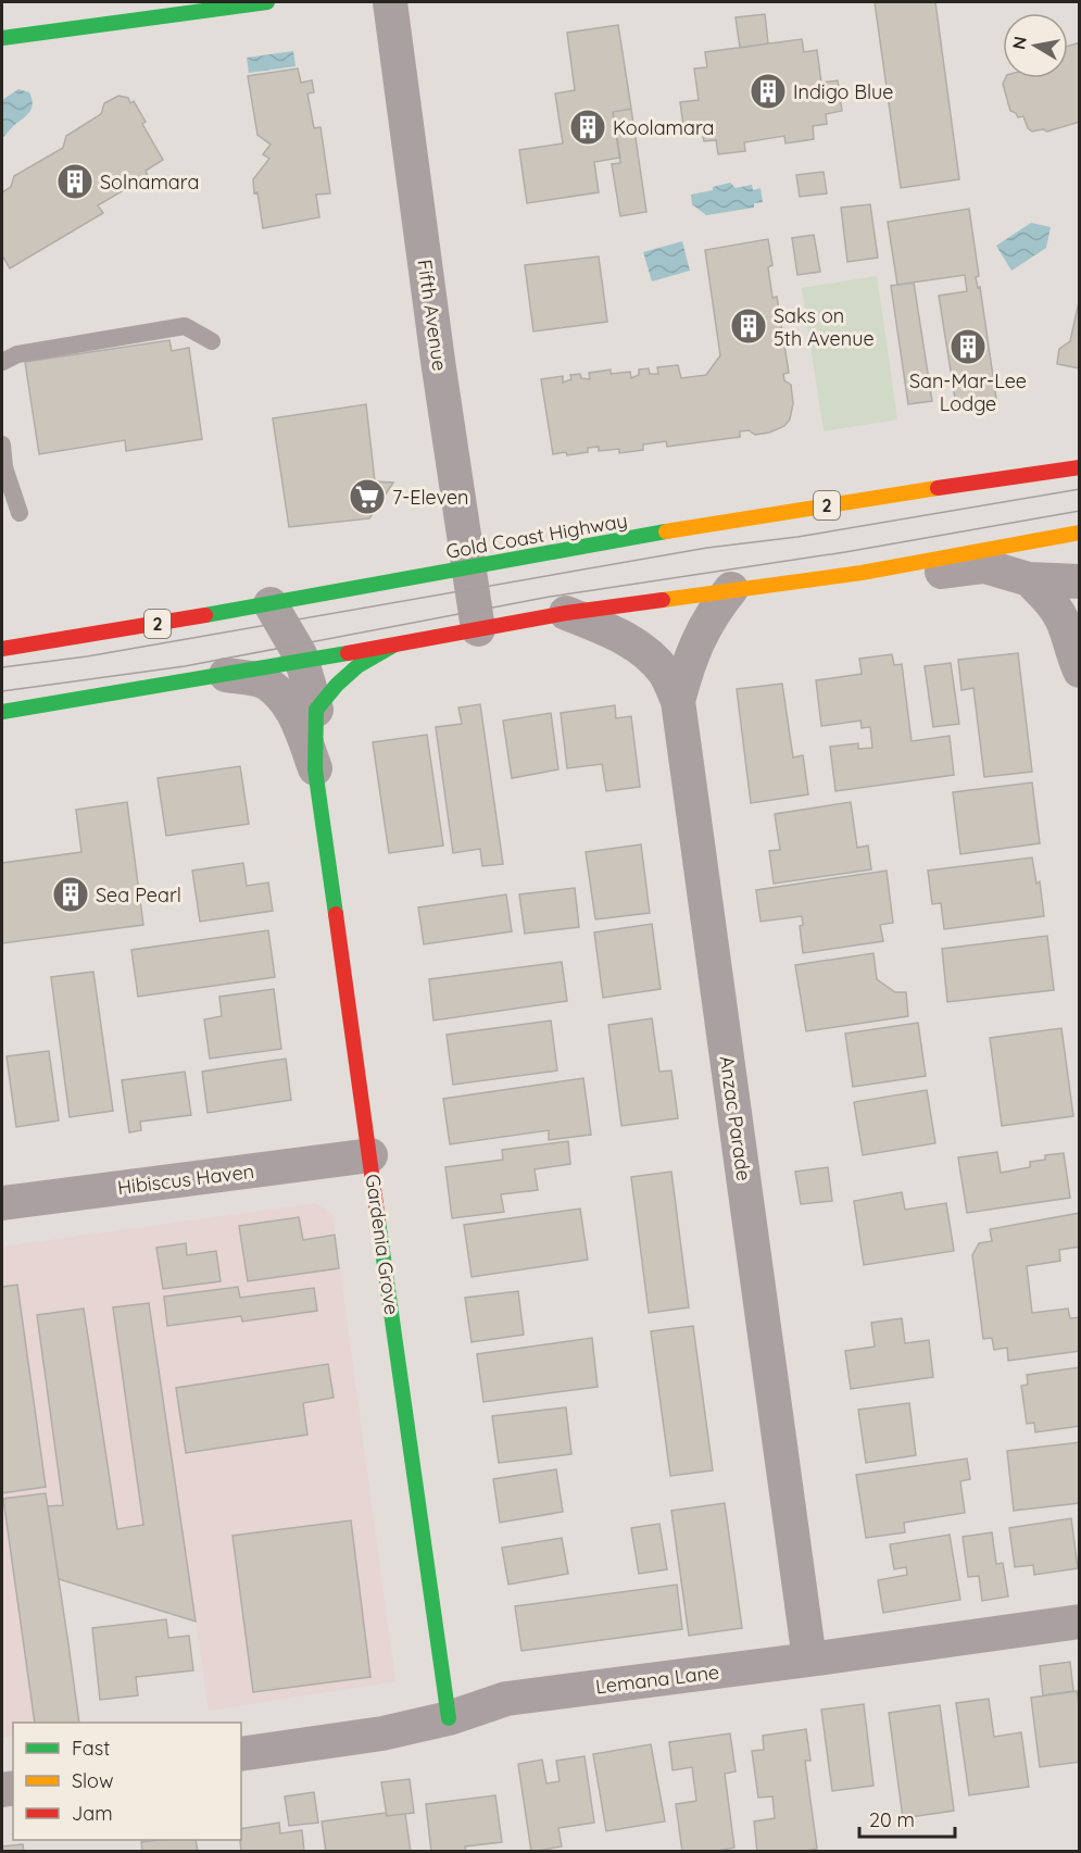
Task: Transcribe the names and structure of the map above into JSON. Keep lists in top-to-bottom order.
{
  "streets": {
    "main road": ["2", "Gold Coast Highway", "Gardenia Grove"],
    "street": [
      "Fifth Avenue",
      "Anzac Parade",
      "Hibiscus Haven",
      "Lemana Lane"
    ]
  },
  "crossings": [
    ["Fifth Avenue", "Gold Coast Highway"],
    ["Gold Coast Highway", "Gardenia Grove"],
    ["Anzac Parade", "Lemana Lane"],
    ["Hibiscus Haven", "Gardenia Grove"],
    ["Gardenia Grove", "Lemana Lane"]
  ],
  "places": {
    "building": [
      "Indigo Blue",
      "Koolamara",
      "Solnamara",
      "Saks on 5th Avenue",
      "San-Mar-Lee Lodge",
      "Sea Pearl"
    ],
    "supermarket": ["7-Eleven"]
  },
  "legend": ["Fast", "Slow", "Jam"],
  "scale_bar": "20 m",
  "north": "left"
}
